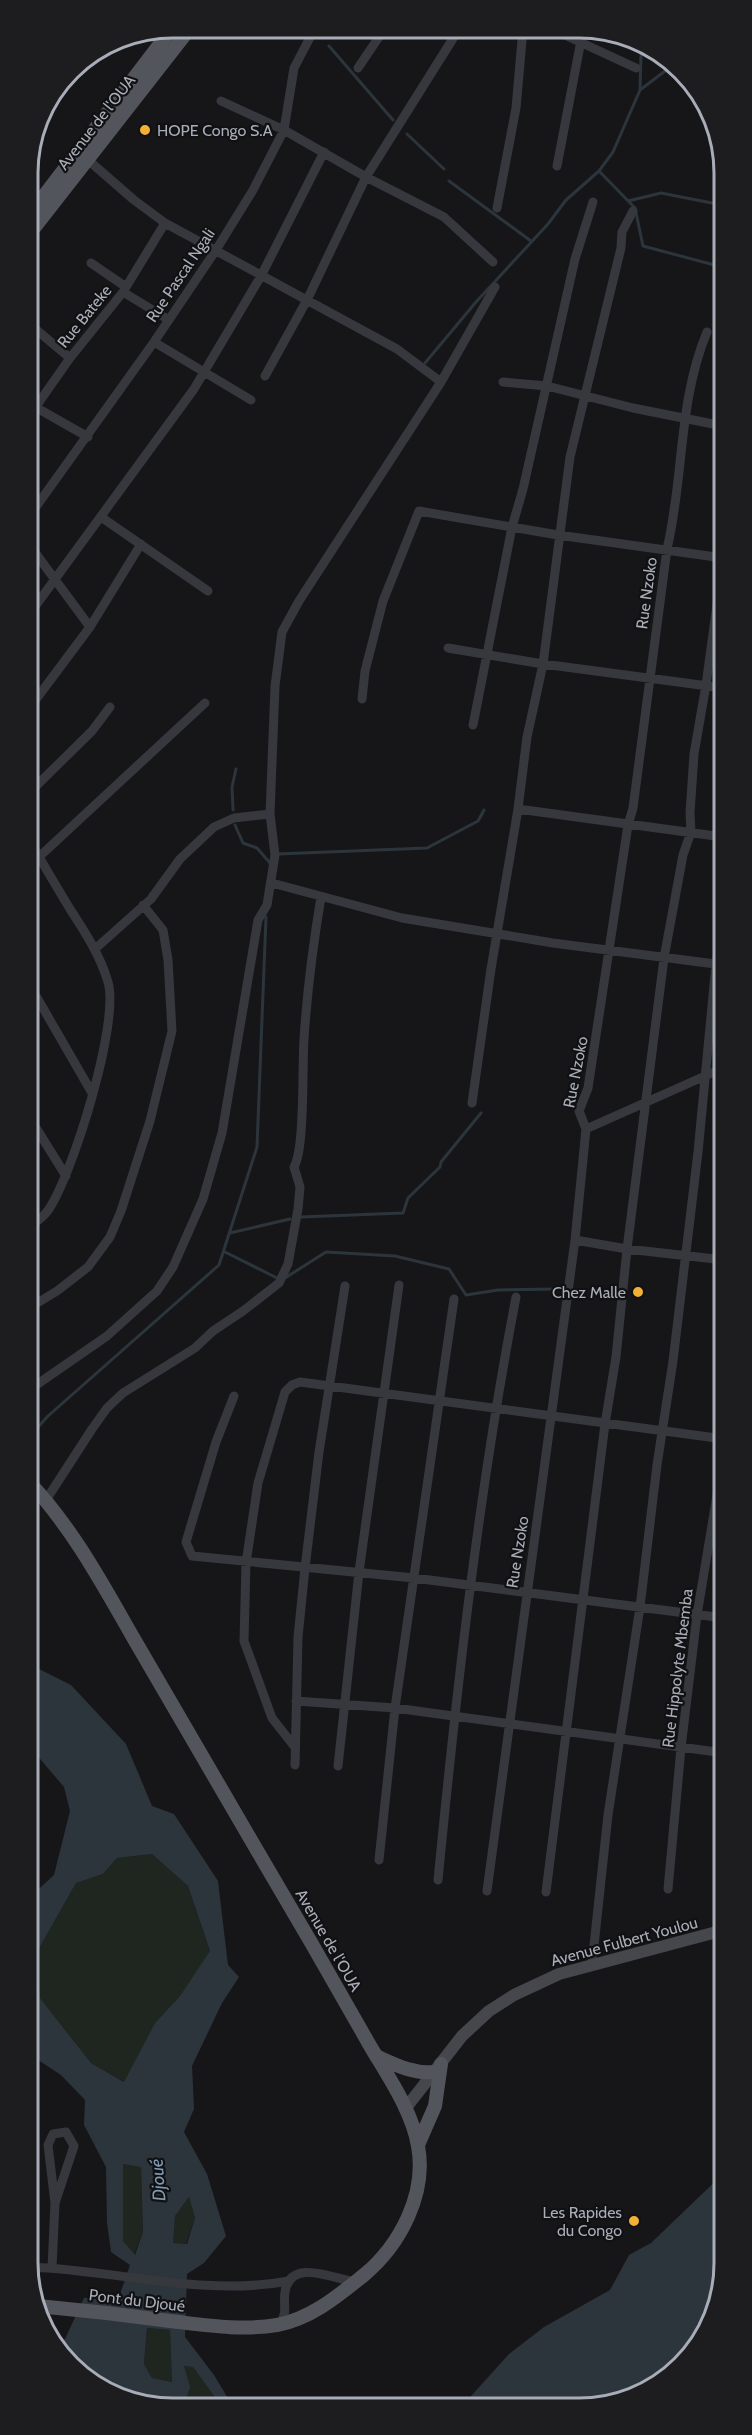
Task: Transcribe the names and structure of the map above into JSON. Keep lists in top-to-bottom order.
{
  "streets": {
    "main road": ["Avenue de l'OUA", "Avenue Fulbert Youlou", "Pont du Djoué"],
    "street": [
      "Rue Pascal Ngali",
      "Rue Bateke",
      "Rue Nzoko",
      "Rue Hippolyte Mbemba"
    ]
  },
  "crossings": [
    ["Avenue de l'OUA", "Avenue Fulbert Youlou"],
    ["Avenue de l'OUA", "Pont du Djoué"]
  ],
  "water": ["Djoué"],
  "places": ["HOPE Congo S.A", "Chez Malle", "Les Rapides du Congo"]
}
